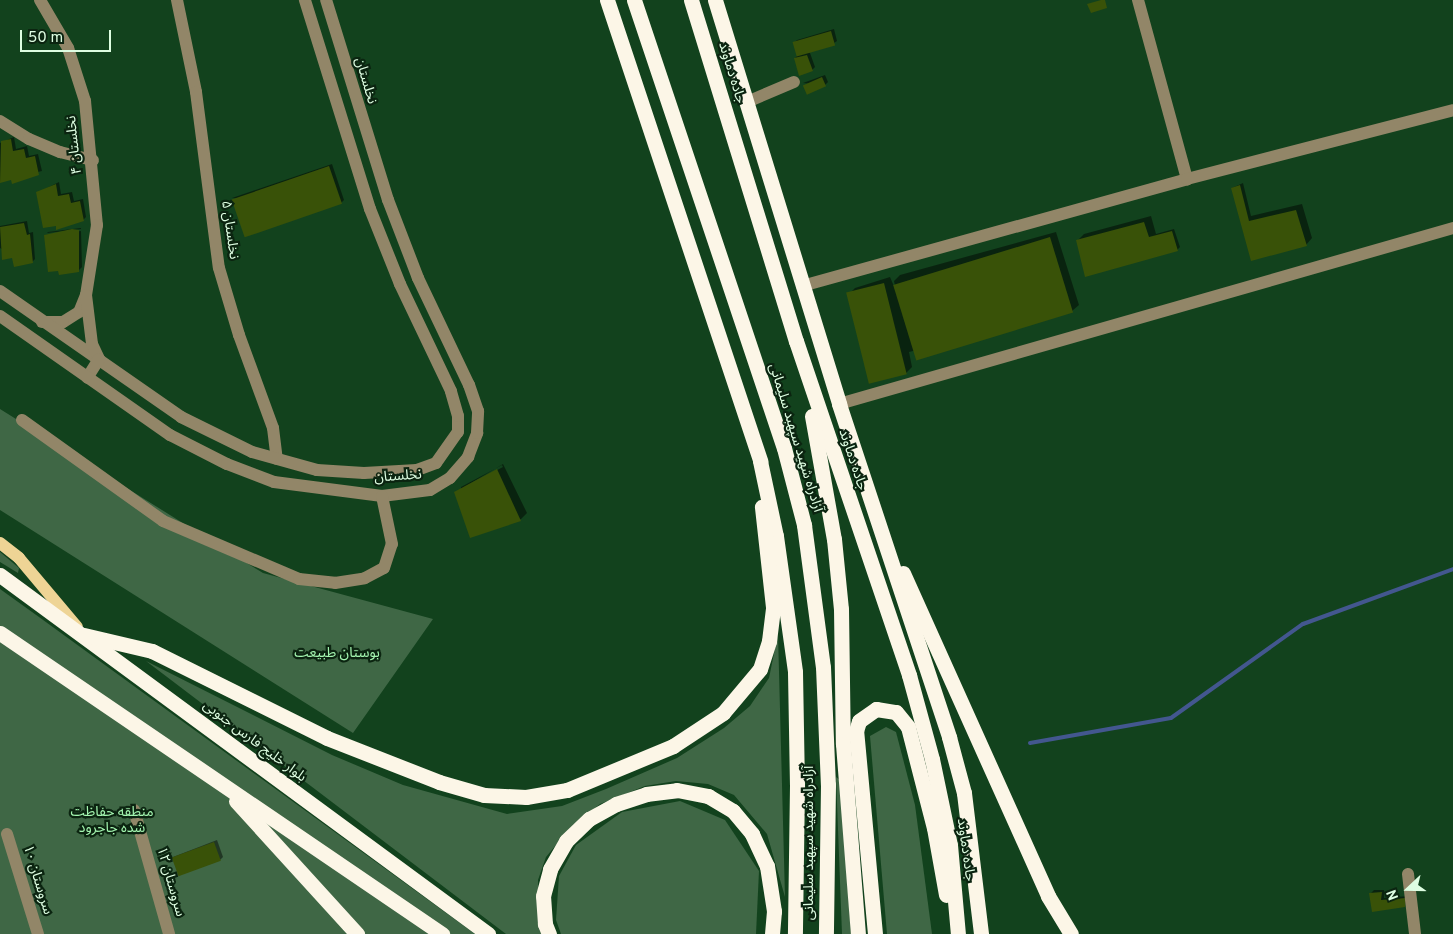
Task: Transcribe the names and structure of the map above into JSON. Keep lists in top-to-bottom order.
{
  "streets": {
    "highway": ["جاده دماوند", "آزادراه شهید سپهبد سلیمانی", "بلوار خلیج فارس جنوبی"],
    "street": [
      "نخلستان",
      "نخلستان ۴",
      "نخلستان ۵",
      "سروستان ۱۰",
      "سروستان ۱۲"
    ]
  },
  "crossings": [
    ["نخلستان", "نخلستان ۵"]
  ],
  "parks": ["بوستان طبیعت", "منطقه حفاظت شده جاجرود"],
  "scale_bar": "50 m",
  "north": "left"
}
